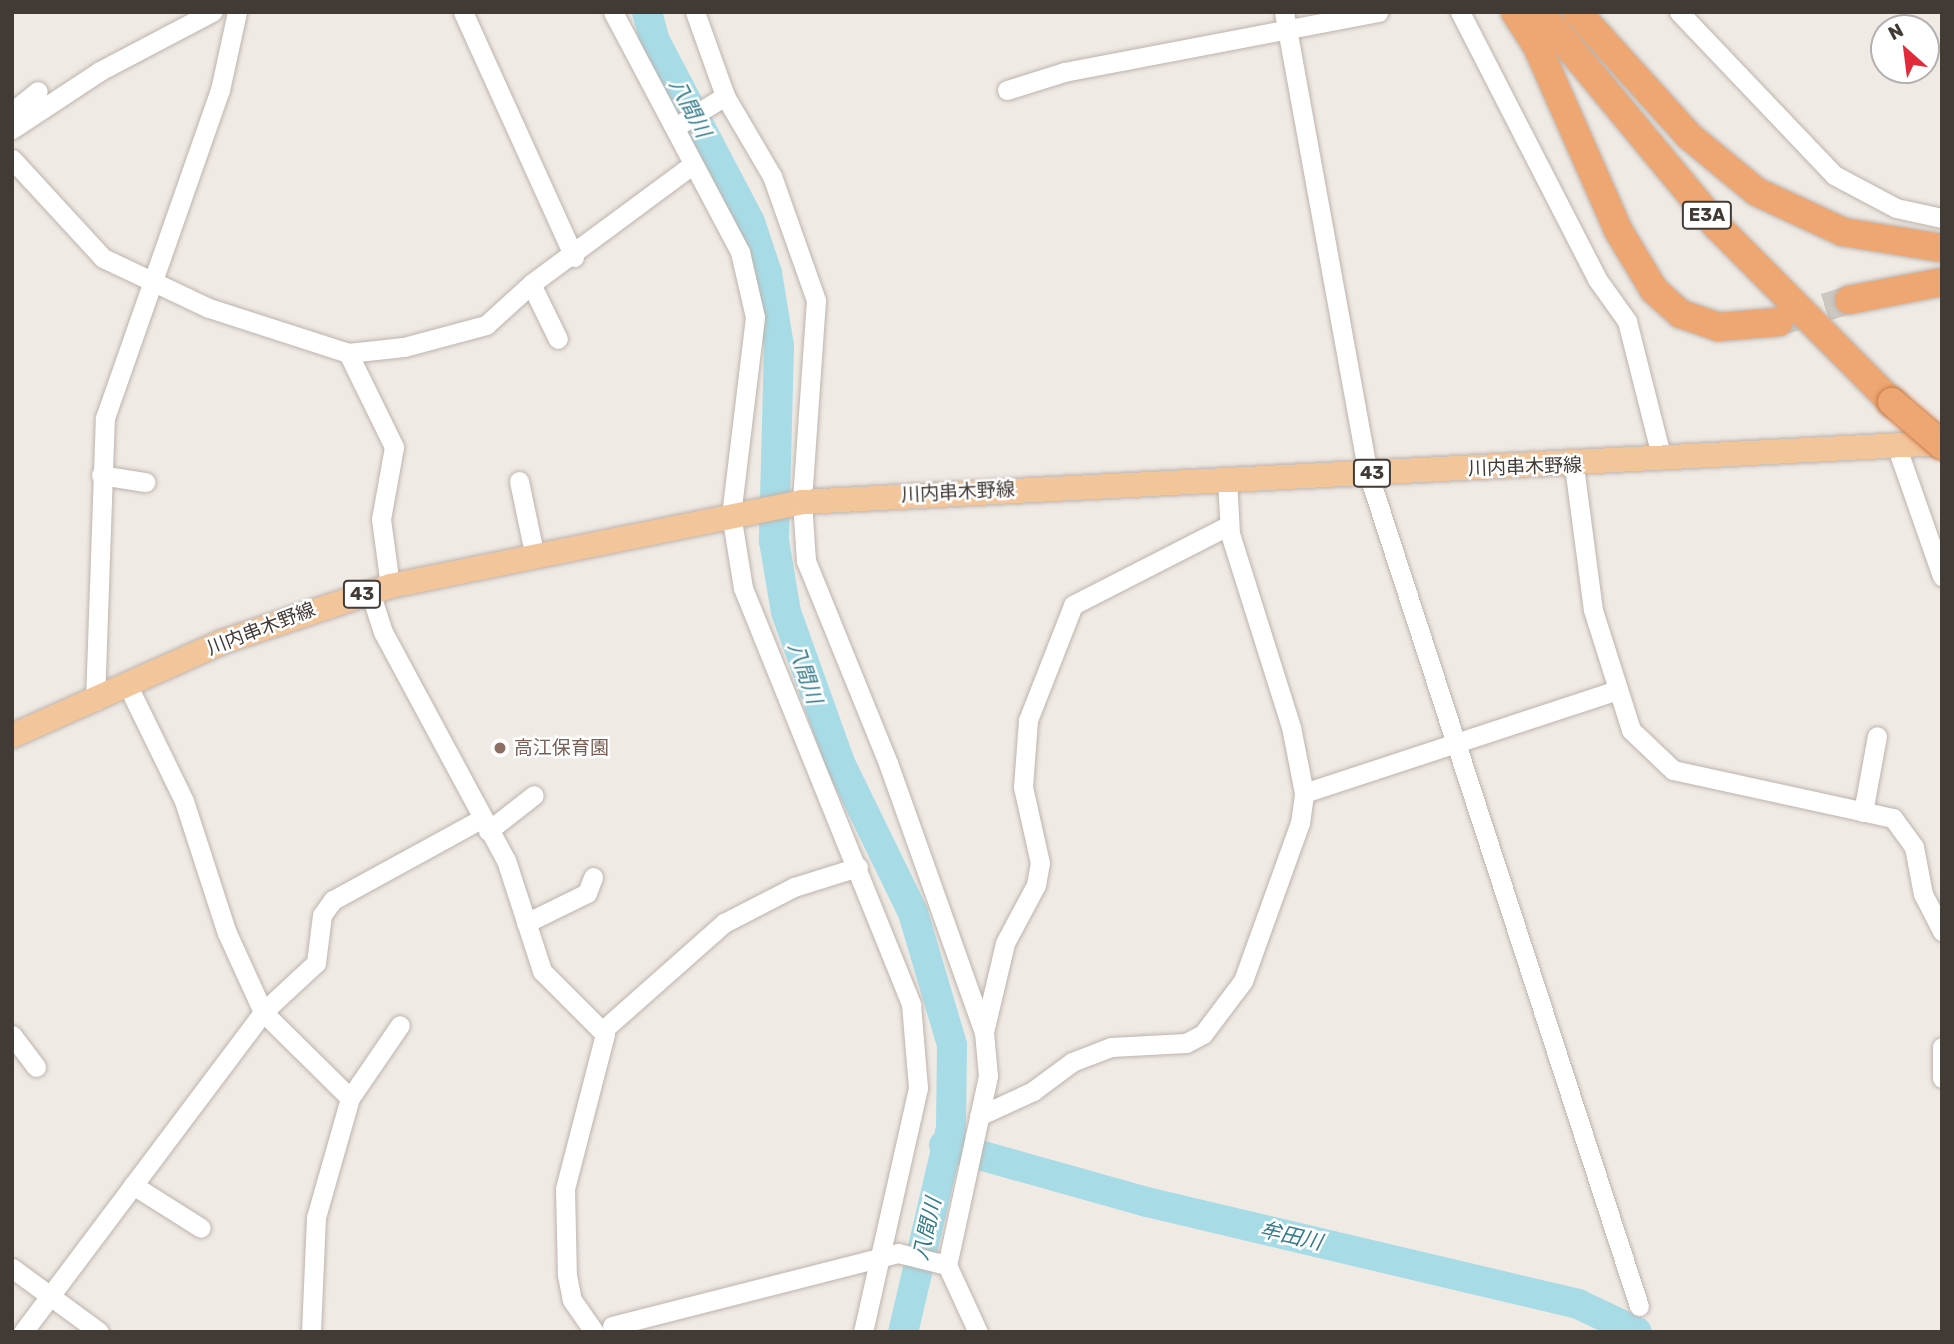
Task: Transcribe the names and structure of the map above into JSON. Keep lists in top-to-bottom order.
{
  "streets": {
    "highway": ["E3A"],
    "main road": ["川内串木野線", "43"]
  },
  "crossings": [
    ["E3A", "川内串木野線"]
  ],
  "water": ["八間川", "牟田川"],
  "places": ["高江保育園"],
  "north": "top left"
}
